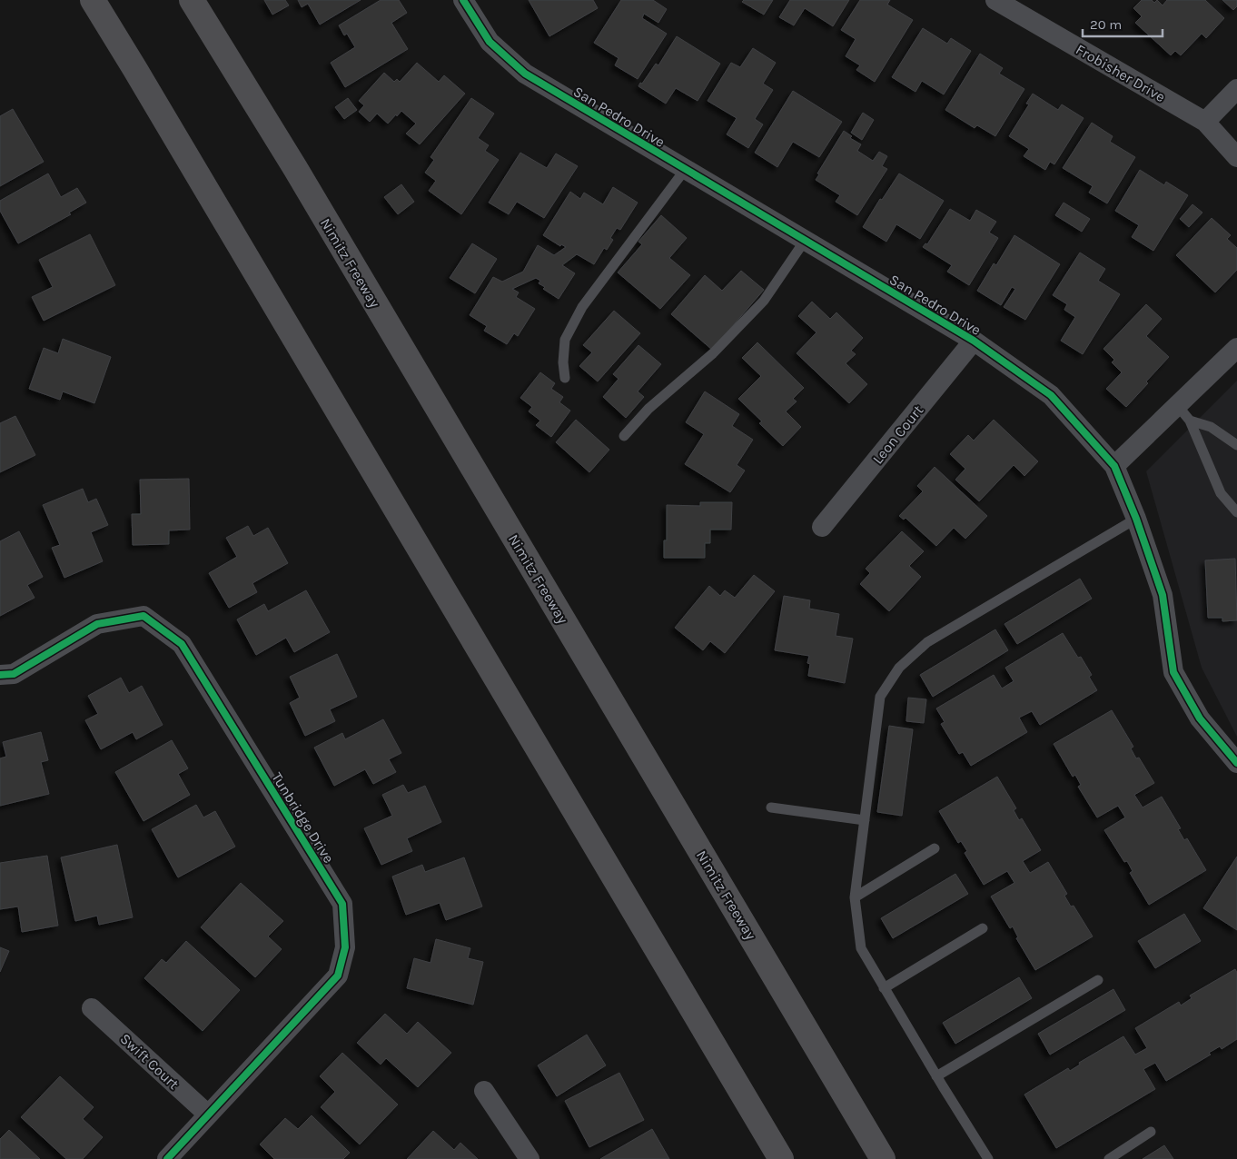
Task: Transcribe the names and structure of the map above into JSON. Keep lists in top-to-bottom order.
{
  "streets": {
    "highway": ["Nimitz Freeway"],
    "street": [
      "Frobisher Drive",
      "San Pedro Drive",
      "Leon Court",
      "Tunbridge Drive",
      "Swift Court"
    ]
  },
  "crossings": [
    ["San Pedro Drive", "Leon Court"],
    ["Tunbridge Drive", "Swift Court"]
  ],
  "scale_bar": "20 m"
}
